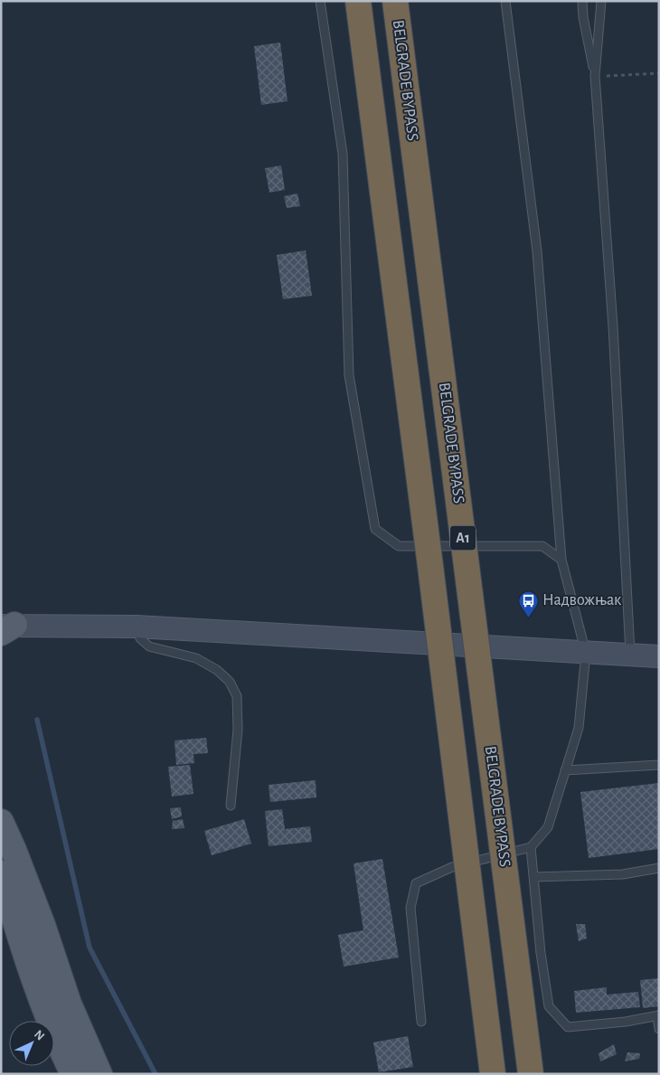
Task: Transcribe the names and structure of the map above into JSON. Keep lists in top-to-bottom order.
{
  "streets": {
    "highway": ["BELGRADE BYPASS", "A1"]
  },
  "places": {
    "bus stop": ["Надвожњак"]
  },
  "north": "top right"
}
